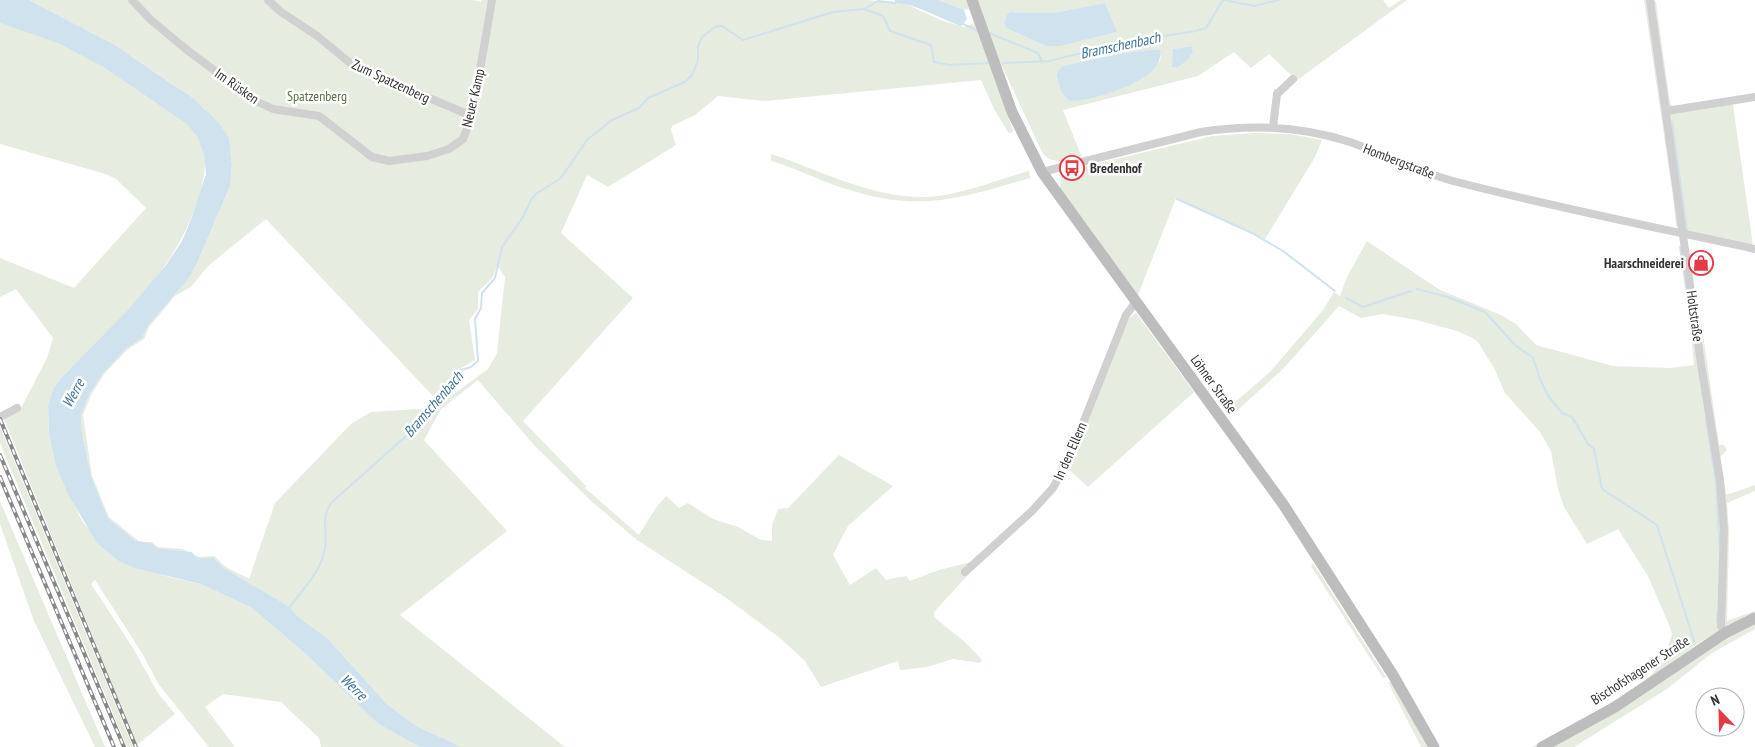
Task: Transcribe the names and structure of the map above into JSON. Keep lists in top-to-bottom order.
{
  "streets": {
    "main road": ["Löhner Straße", "Bischofshagener Straße"],
    "street": [
      "Zum Spatzenberg",
      "Im Rüsken",
      "Neuer Kamp",
      "Hombergstraße",
      "Holtstraße",
      "In den Ellern"
    ]
  },
  "crossings": [
    ["Zum Spatzenberg", "Neuer Kamp"],
    ["Im Rüsken", "Neuer Kamp"],
    ["Hombergstraße", "Holtstraße"],
    ["Hombergstraße", "Löhner Straße"],
    ["Holtstraße", "Bischofshagener Straße"],
    ["Löhner Straße", "In den Ellern"]
  ],
  "water": ["Bramschenbach", "Werre"],
  "parks": ["Spatzenberg"],
  "places": {
    "bus stop": ["Bredenhof"],
    "shop": ["Haarschneiderei"]
  },
  "north": "top left"
}
